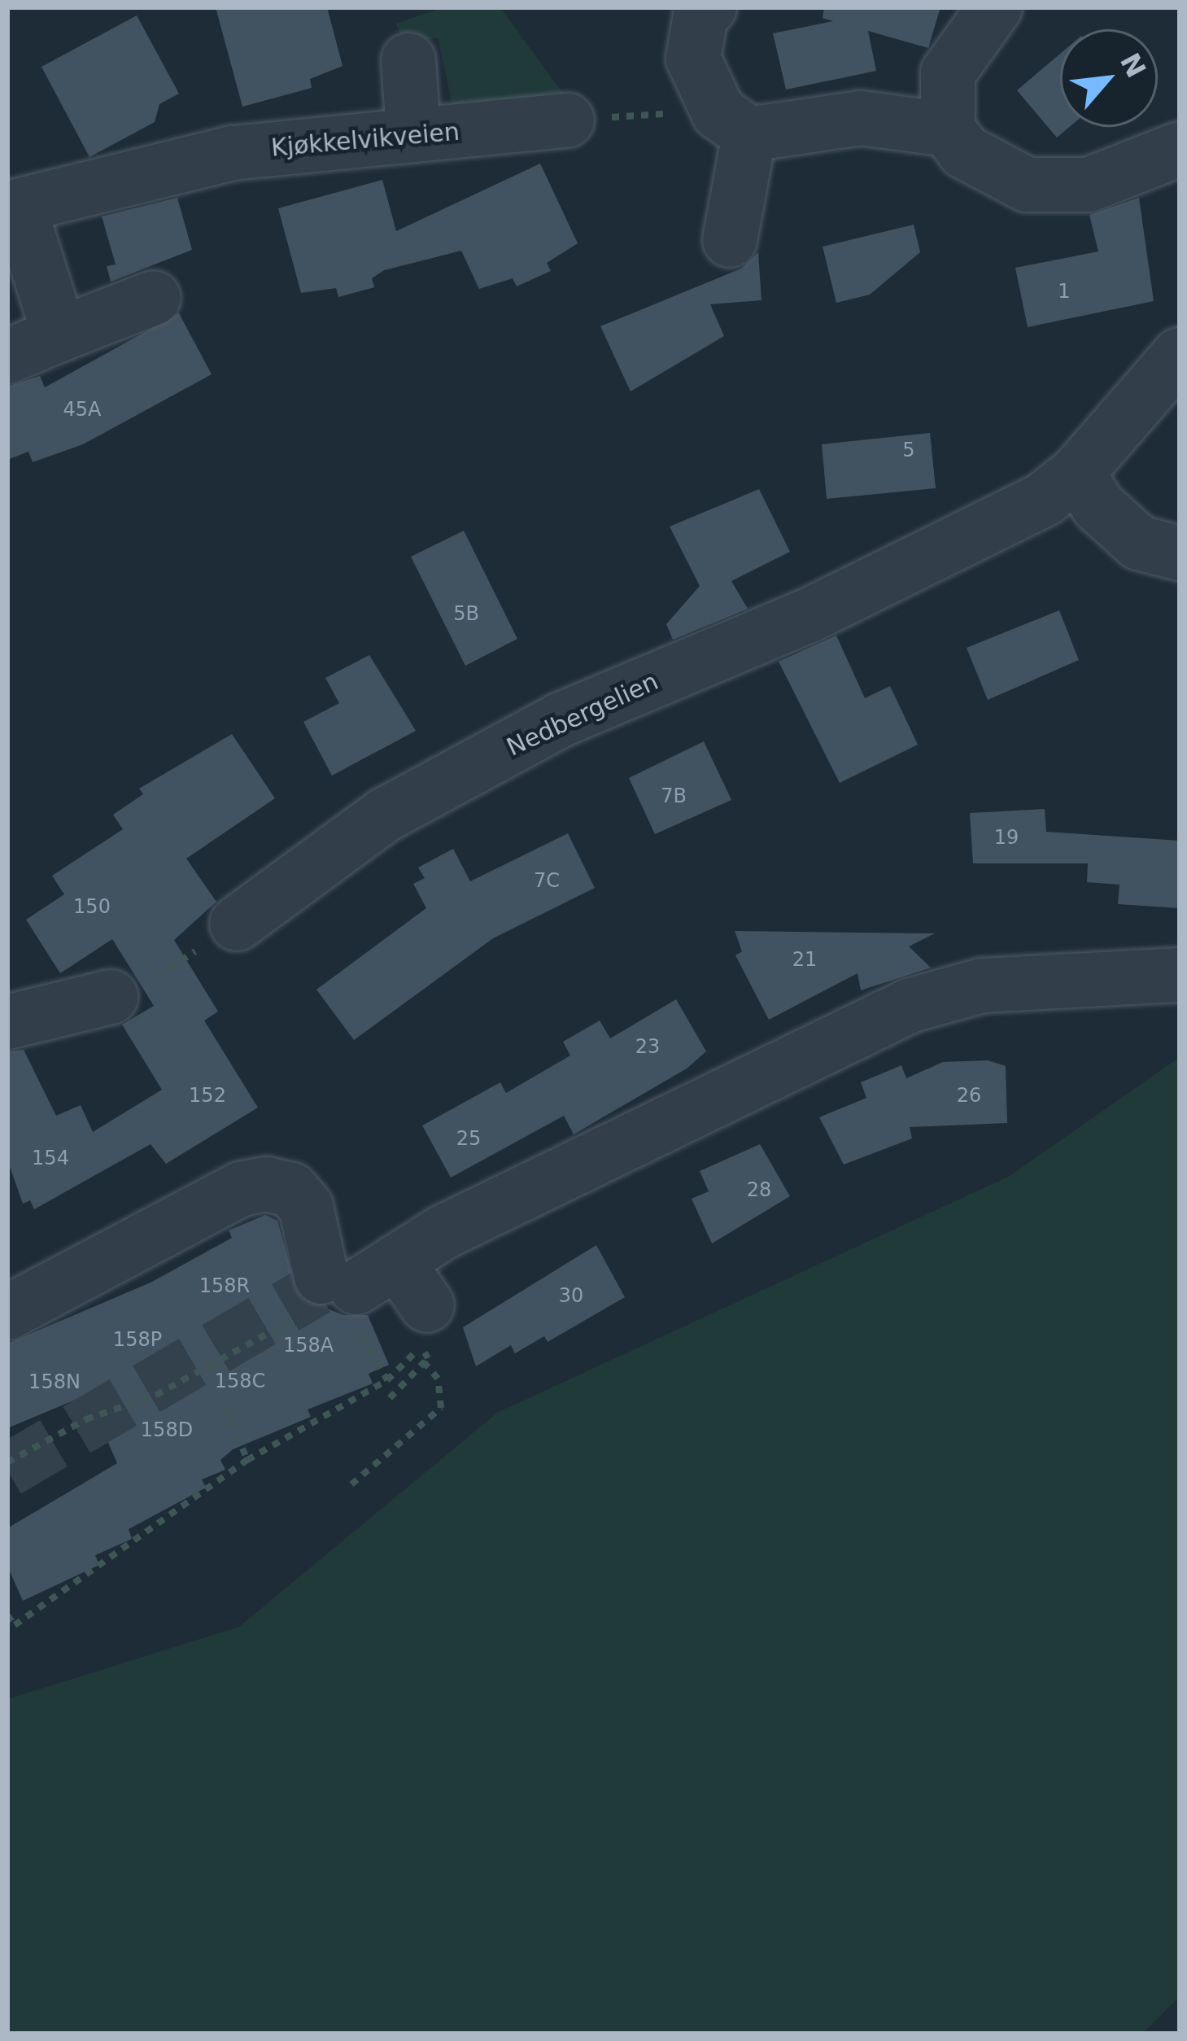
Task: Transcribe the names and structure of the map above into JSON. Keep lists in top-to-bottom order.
{
  "streets": {
    "street": ["Kjøkkelvikveien", "Nedbergelien"]
  },
  "house_numbers": [
    "1",
    "45A",
    "5",
    "5B",
    "7B",
    "19",
    "7C",
    "150",
    "21",
    "23",
    "152",
    "26",
    "25",
    "154",
    "28",
    "158R",
    "30",
    "158P",
    "158A",
    "158C",
    "158N",
    "158D"
  ],
  "north": "top right"
}
